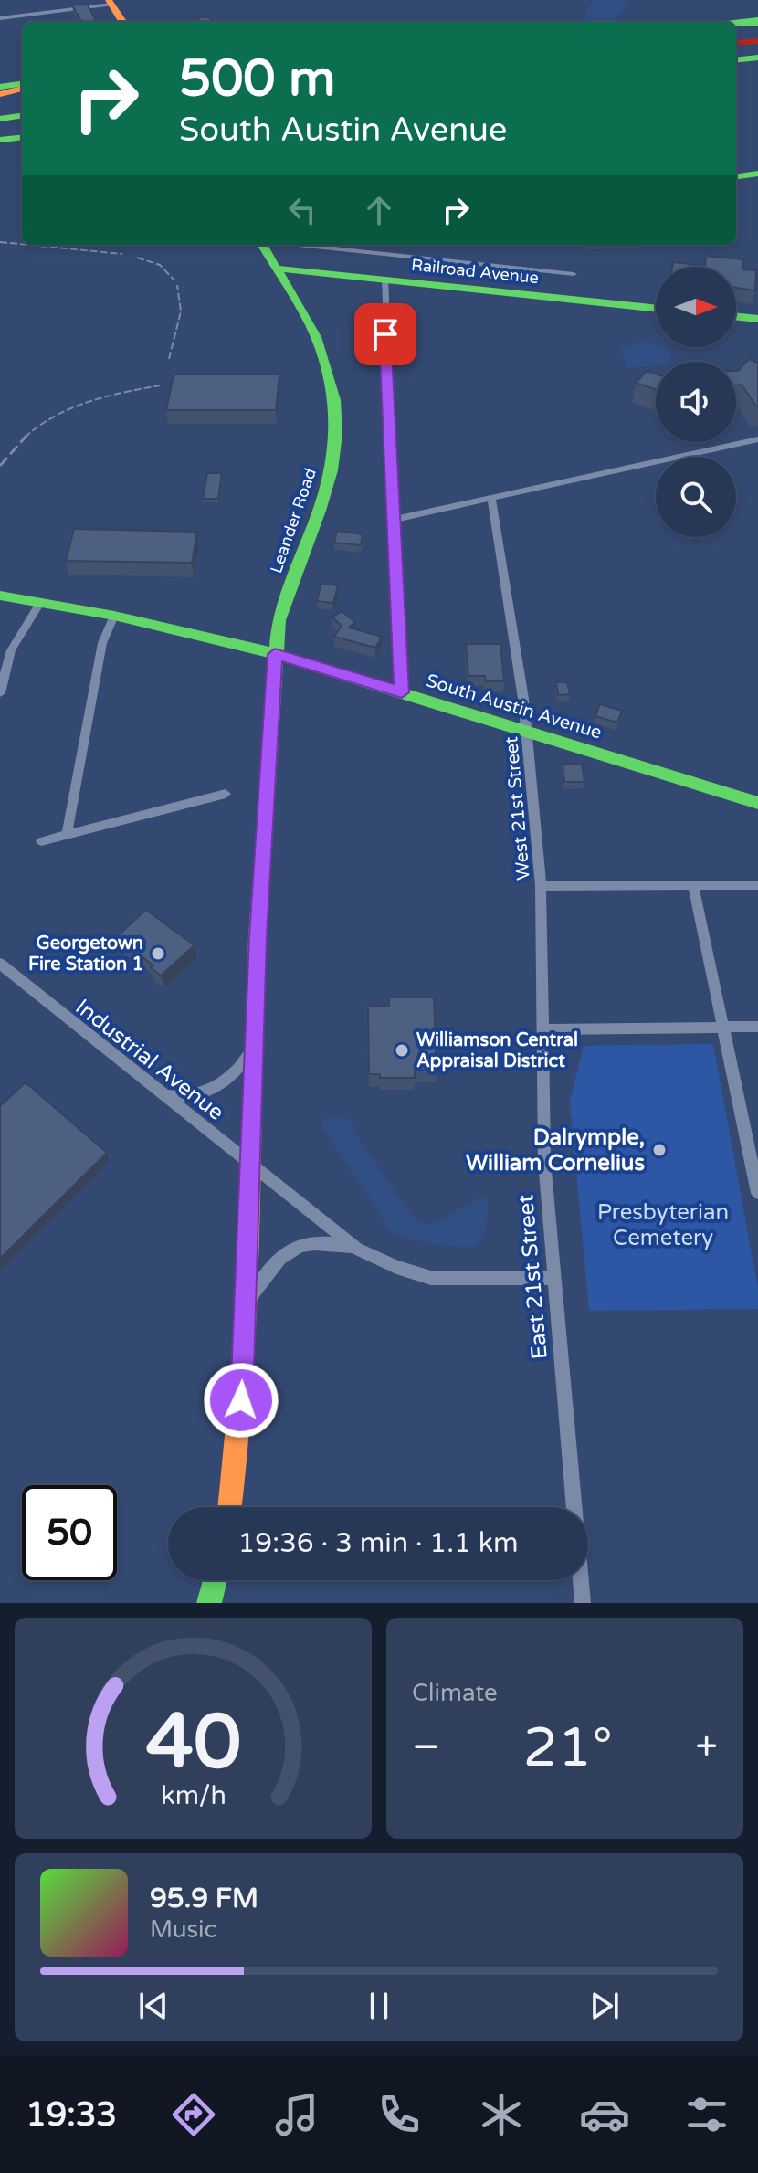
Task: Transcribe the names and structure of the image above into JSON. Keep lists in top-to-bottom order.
{
  "streets": {
    "main road": ["Railroad Avenue", "Leander Road", "South Austin Avenue"],
    "street": ["West 21st Street", "Industrial Avenue", "East 21st Street"]
  },
  "crossings": [
    ["Railroad Avenue", "Leander Road"],
    ["Leander Road", "South Austin Avenue"],
    ["Leander Road", "Industrial Avenue"],
    ["South Austin Avenue", "West 21st Street"],
    ["West 21st Street", "East 21st Street"],
    ["Industrial Avenue", "East 21st Street"]
  ],
  "parks": ["Presbyterian Cemetery"],
  "places": ["Georgetown Fire Station 1", "Williamson Central Appraisal District", "Dalrymple, William Cornelius"],
  "north": "right",
  "page": {
    "turn": ["500 m", "South Austin Avenue"],
    "limit": "50",
    "trip": "19:36 · 3 min · 1.1 km",
    "tile": "Climate",
    "heat": ["−", "21°", "+"],
    "song": ["95.9 FM", "Music"],
    "tabs": "19:33",
    "gauge": ["40", "km/h"]
  }
}
